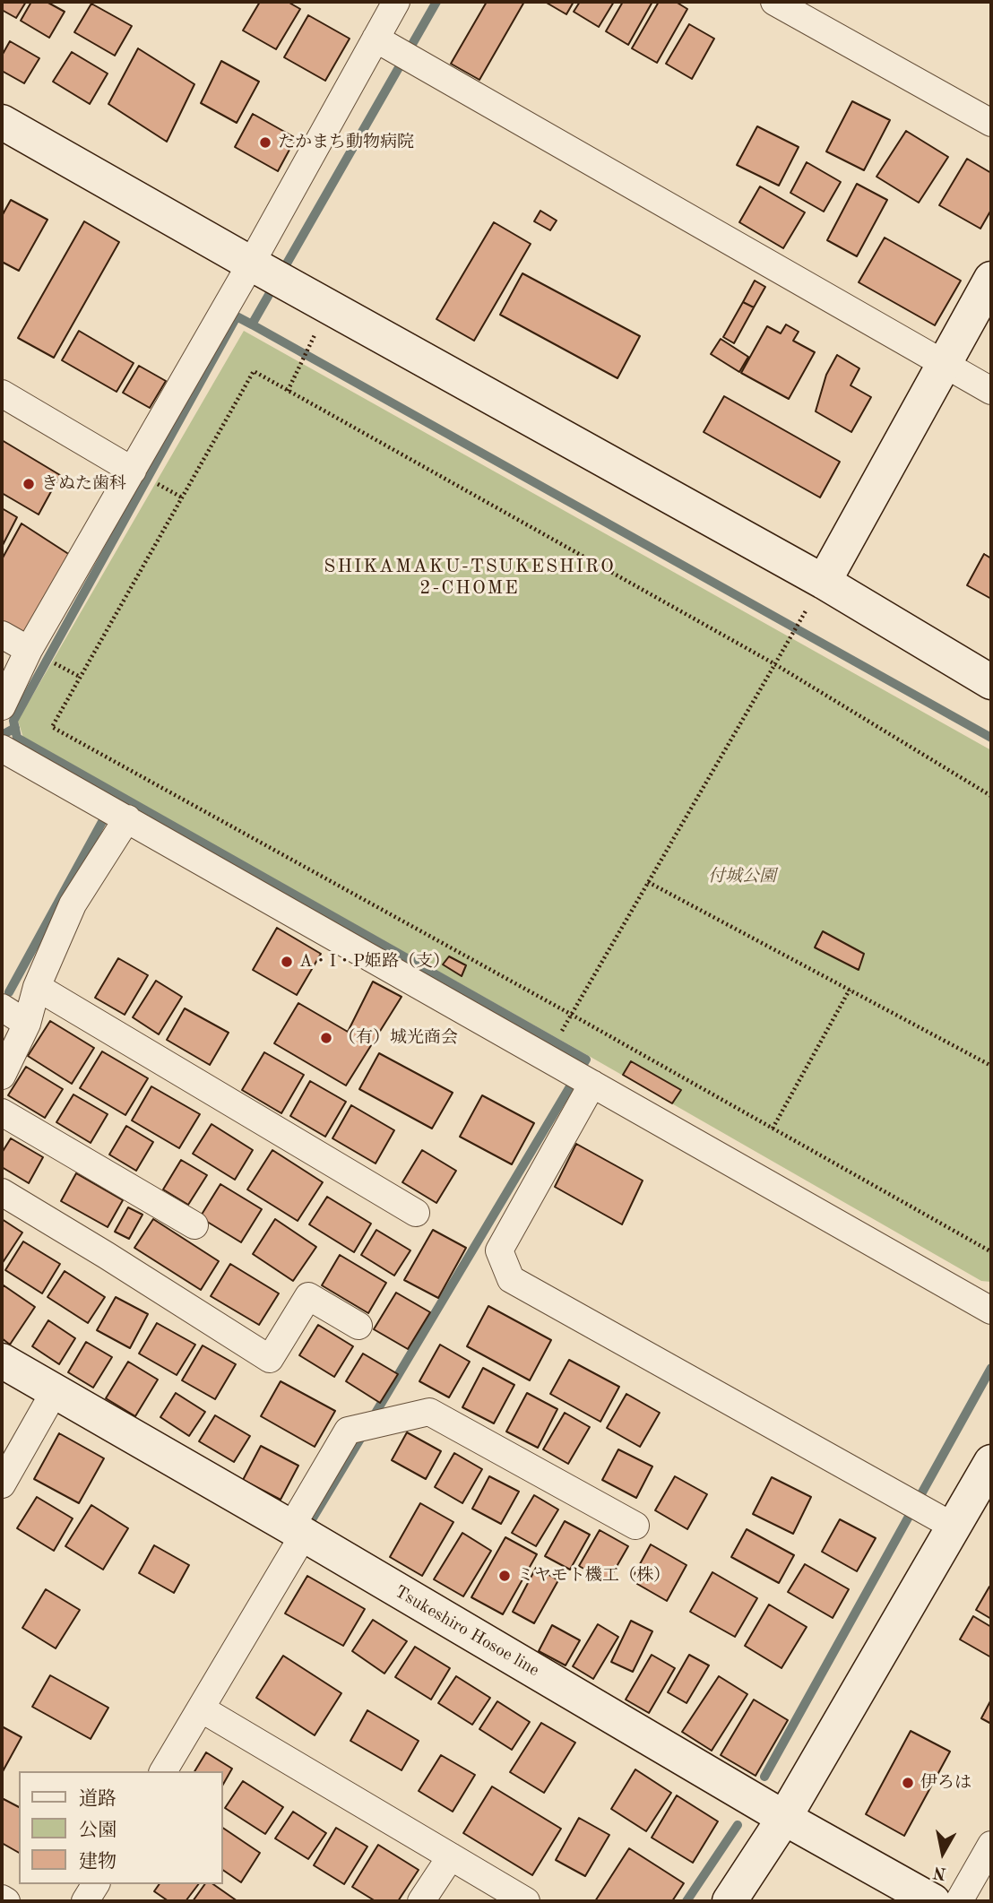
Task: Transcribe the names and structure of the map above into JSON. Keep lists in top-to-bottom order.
{
  "streets": {
    "street": ["Tsukeshiro Hosoe line"]
  },
  "districts": ["SHIKAMAKU-TSUKESHIRO 2-CHOME"],
  "parks": ["付城公園"],
  "places": [
    "たかまち動物病院",
    "きぬた歯科",
    "A・I・P姫路（支）",
    "（有）城光商会",
    "ミヤモト機工（株）",
    "伊ろは"
  ],
  "legend": ["道路", "公園", "建物"],
  "north": "bottom"
}
